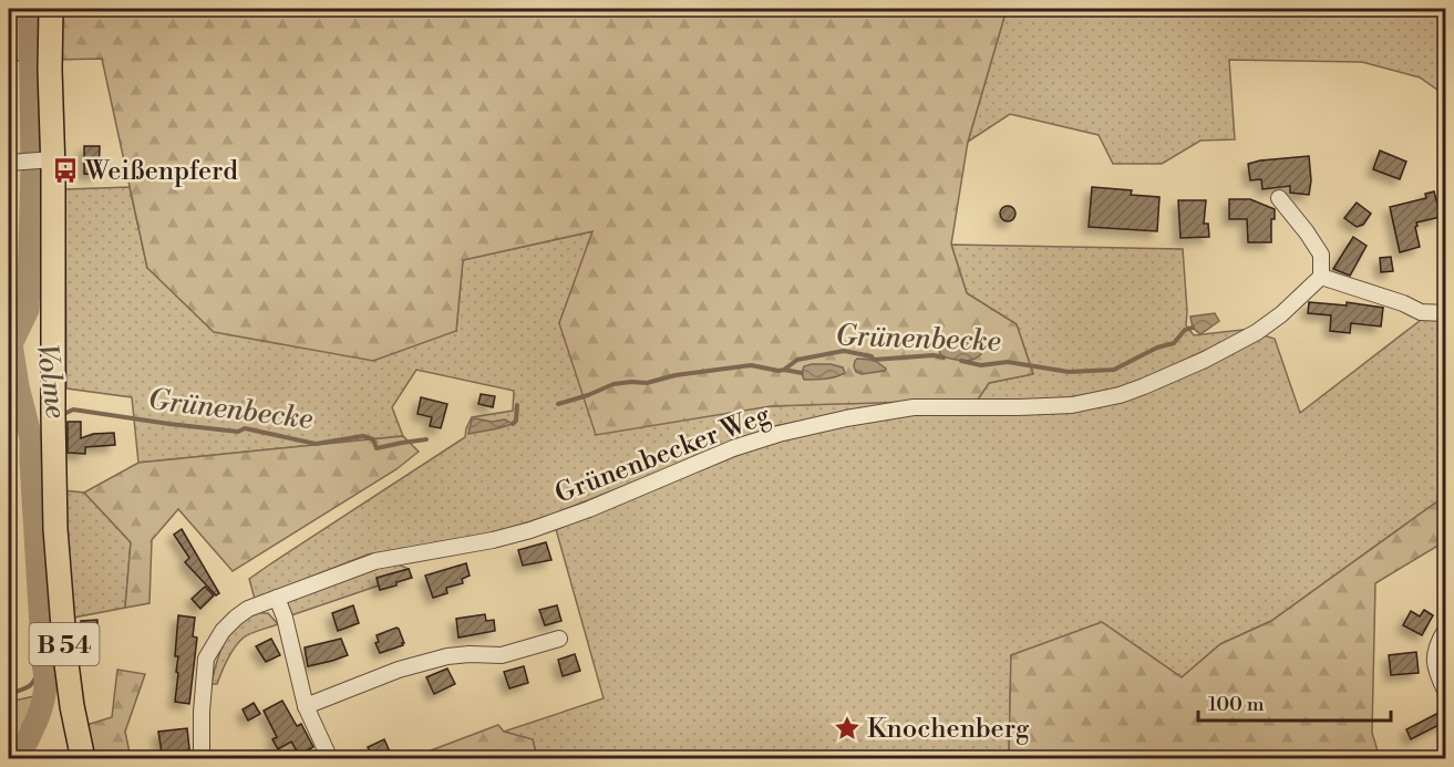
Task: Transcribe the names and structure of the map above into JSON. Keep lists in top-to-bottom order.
{
  "streets": {
    "main road": ["B 54"],
    "street": ["Grünenbecker Weg"]
  },
  "water": ["Grünenbecke", "Volme"],
  "places": {
    "bus stop": ["Weißenpferd"],
    "place": ["Knochenberg"]
  },
  "scale_bar": "100 m"
}
